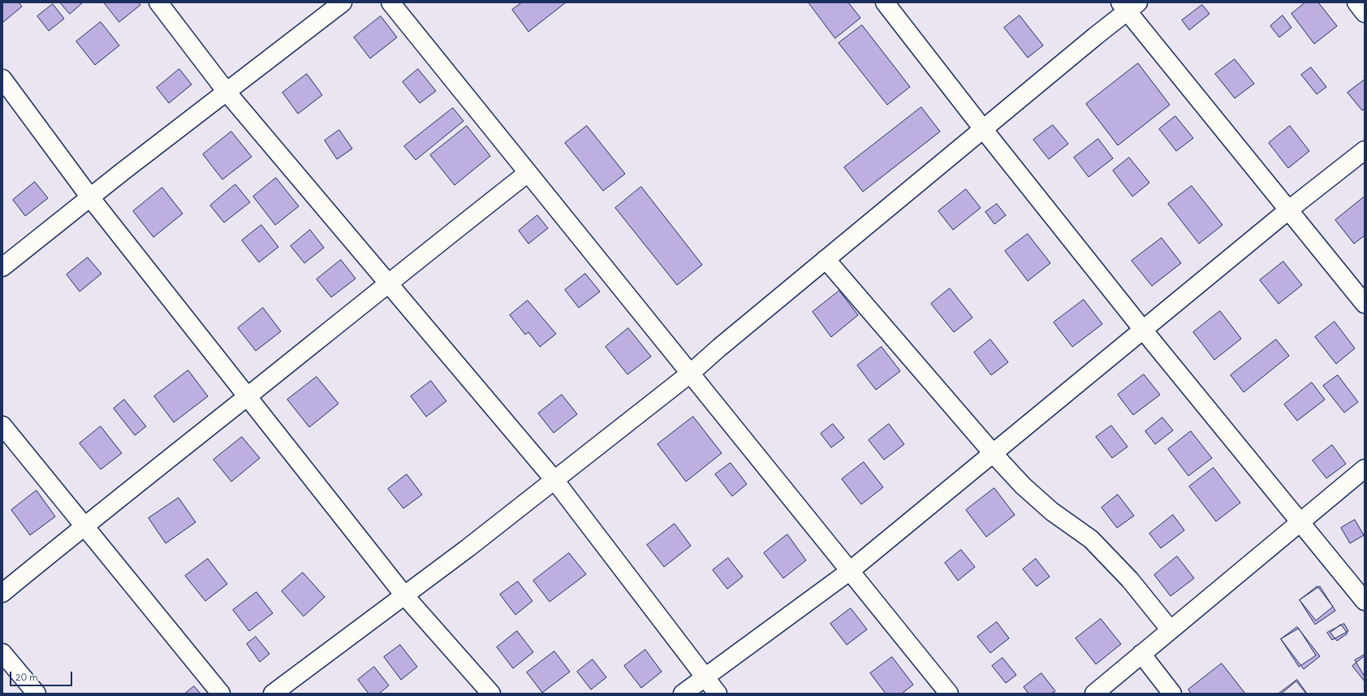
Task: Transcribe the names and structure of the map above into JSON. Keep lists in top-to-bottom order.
{
  "scale_bar": "20 m"
}
